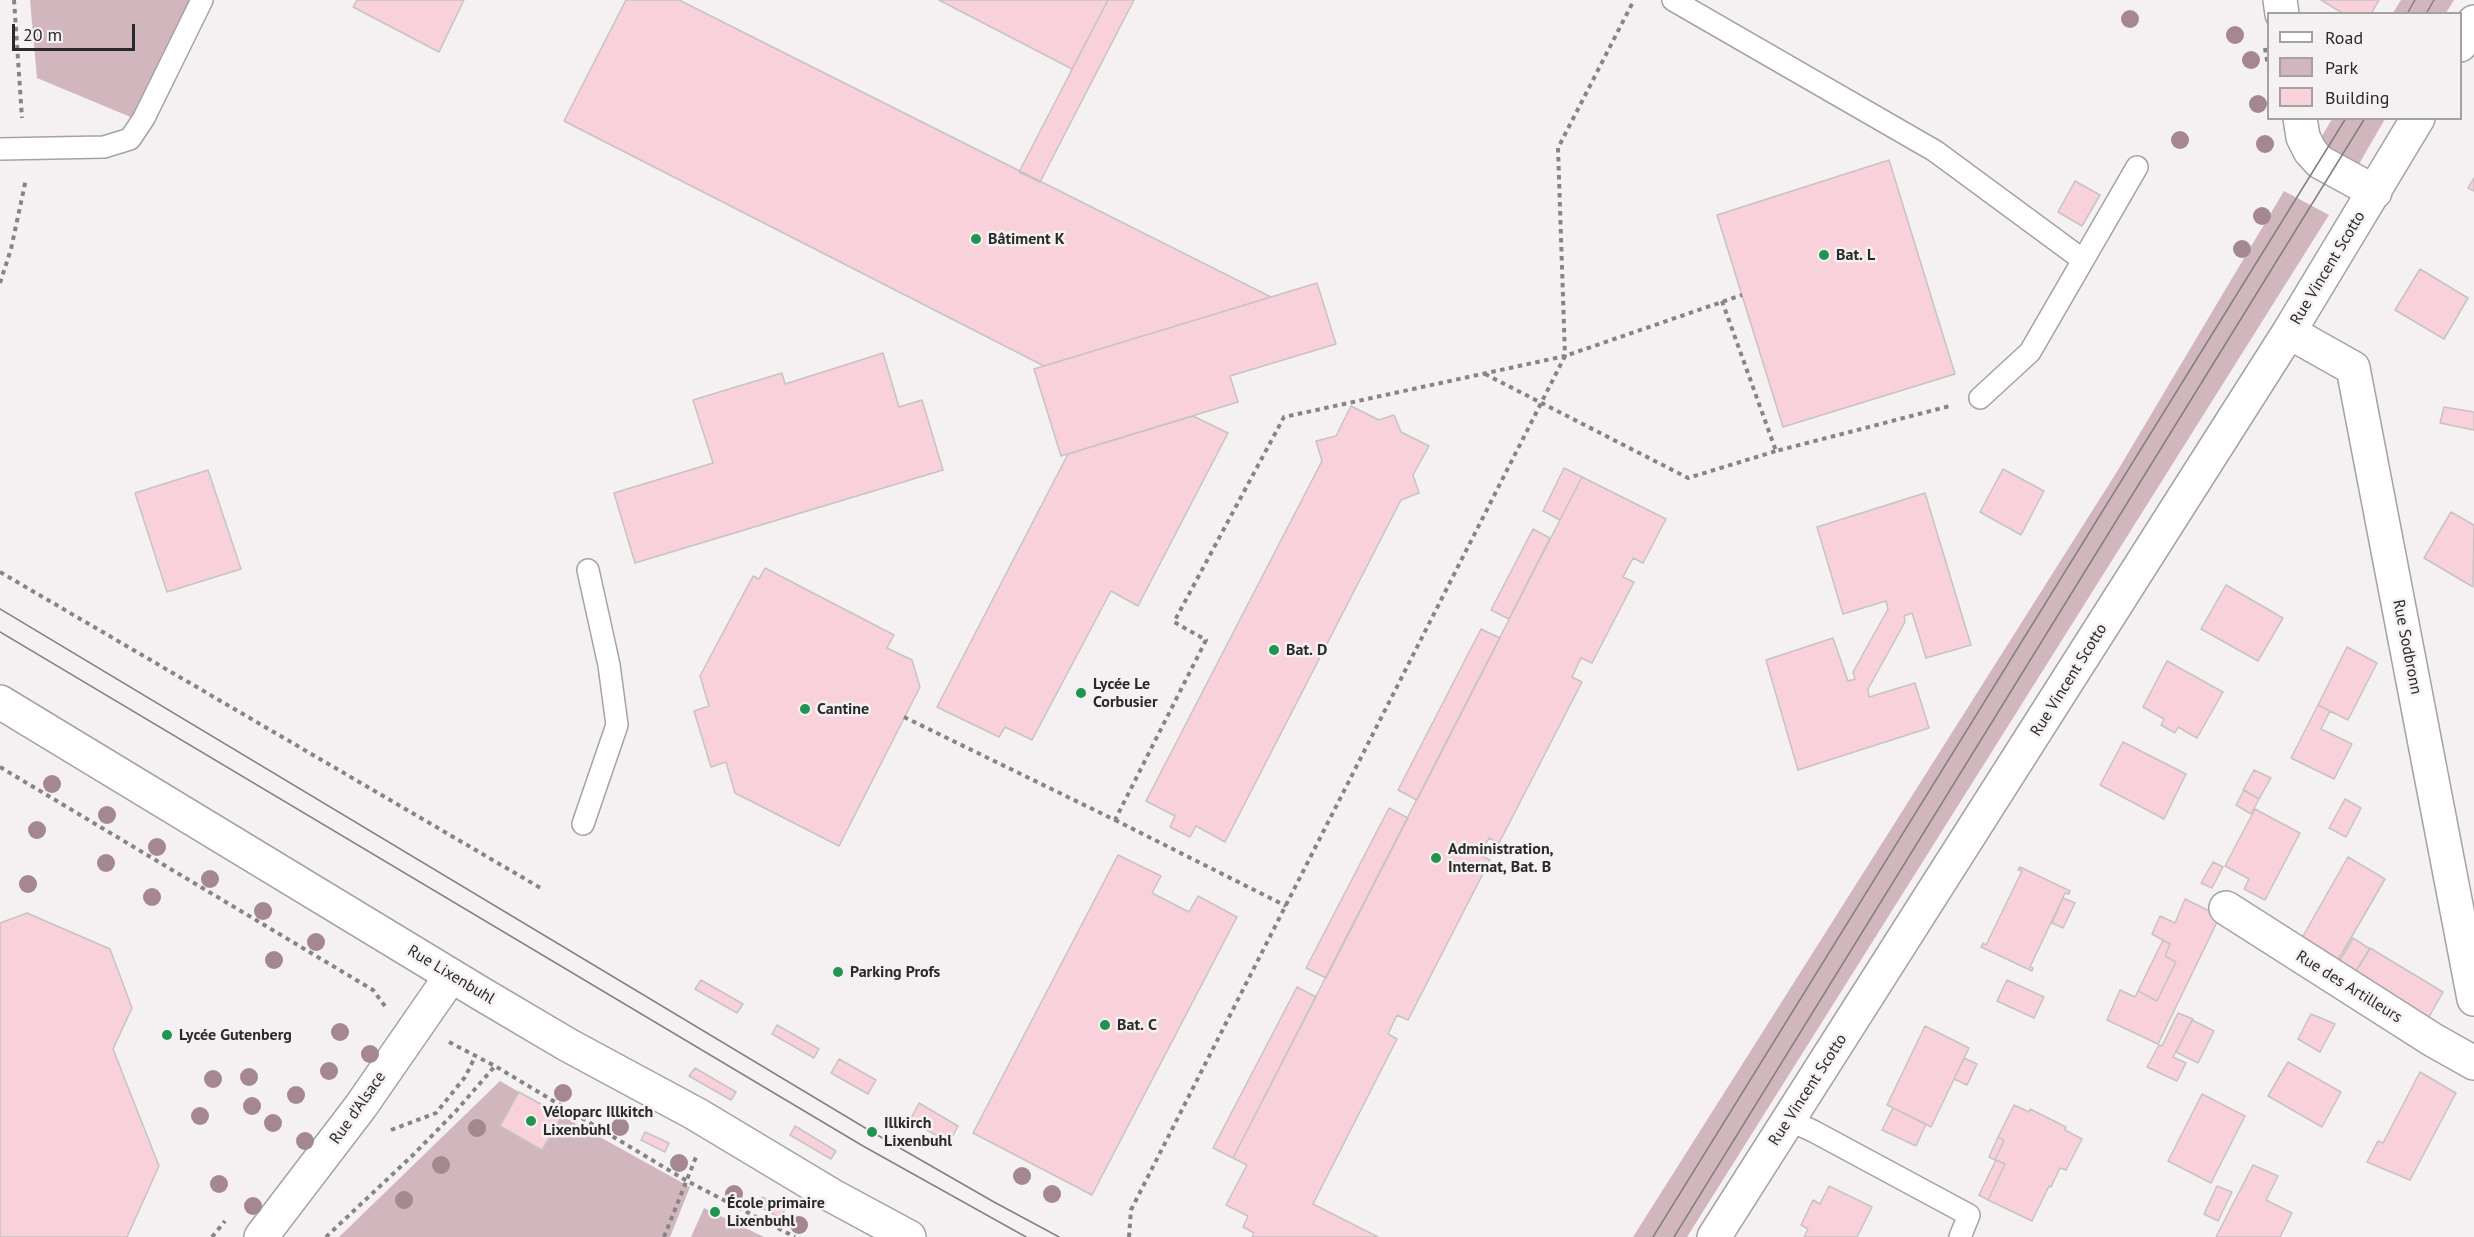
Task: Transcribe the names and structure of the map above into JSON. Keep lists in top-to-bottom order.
{
  "streets": {
    "street": [
      "Rue Vincent Scotto",
      "Rue Sodbronn",
      "Rue Lixenbuhl",
      "Rue des Artilleurs",
      "Rue d'Alsace"
    ]
  },
  "crossings": [
    ["Rue Vincent Scotto", "Rue Sodbronn"],
    ["Rue Lixenbuhl", "Rue d'Alsace"]
  ],
  "places": [
    "Bâtiment K",
    "Bat. L",
    "Bat. D",
    "Lycée Le Corbusier",
    "Cantine",
    "Administration, Internat, Bat. B",
    "Parking Profs",
    "Bat. C",
    "Lycée Gutenberg",
    "Véloparc Illkitch Lixenbuhl",
    "Illkirch Lixenbuhl",
    "École primaire Lixenbuhl"
  ],
  "legend": ["Road", "Park", "Building"],
  "scale_bar": "20 m"
}
